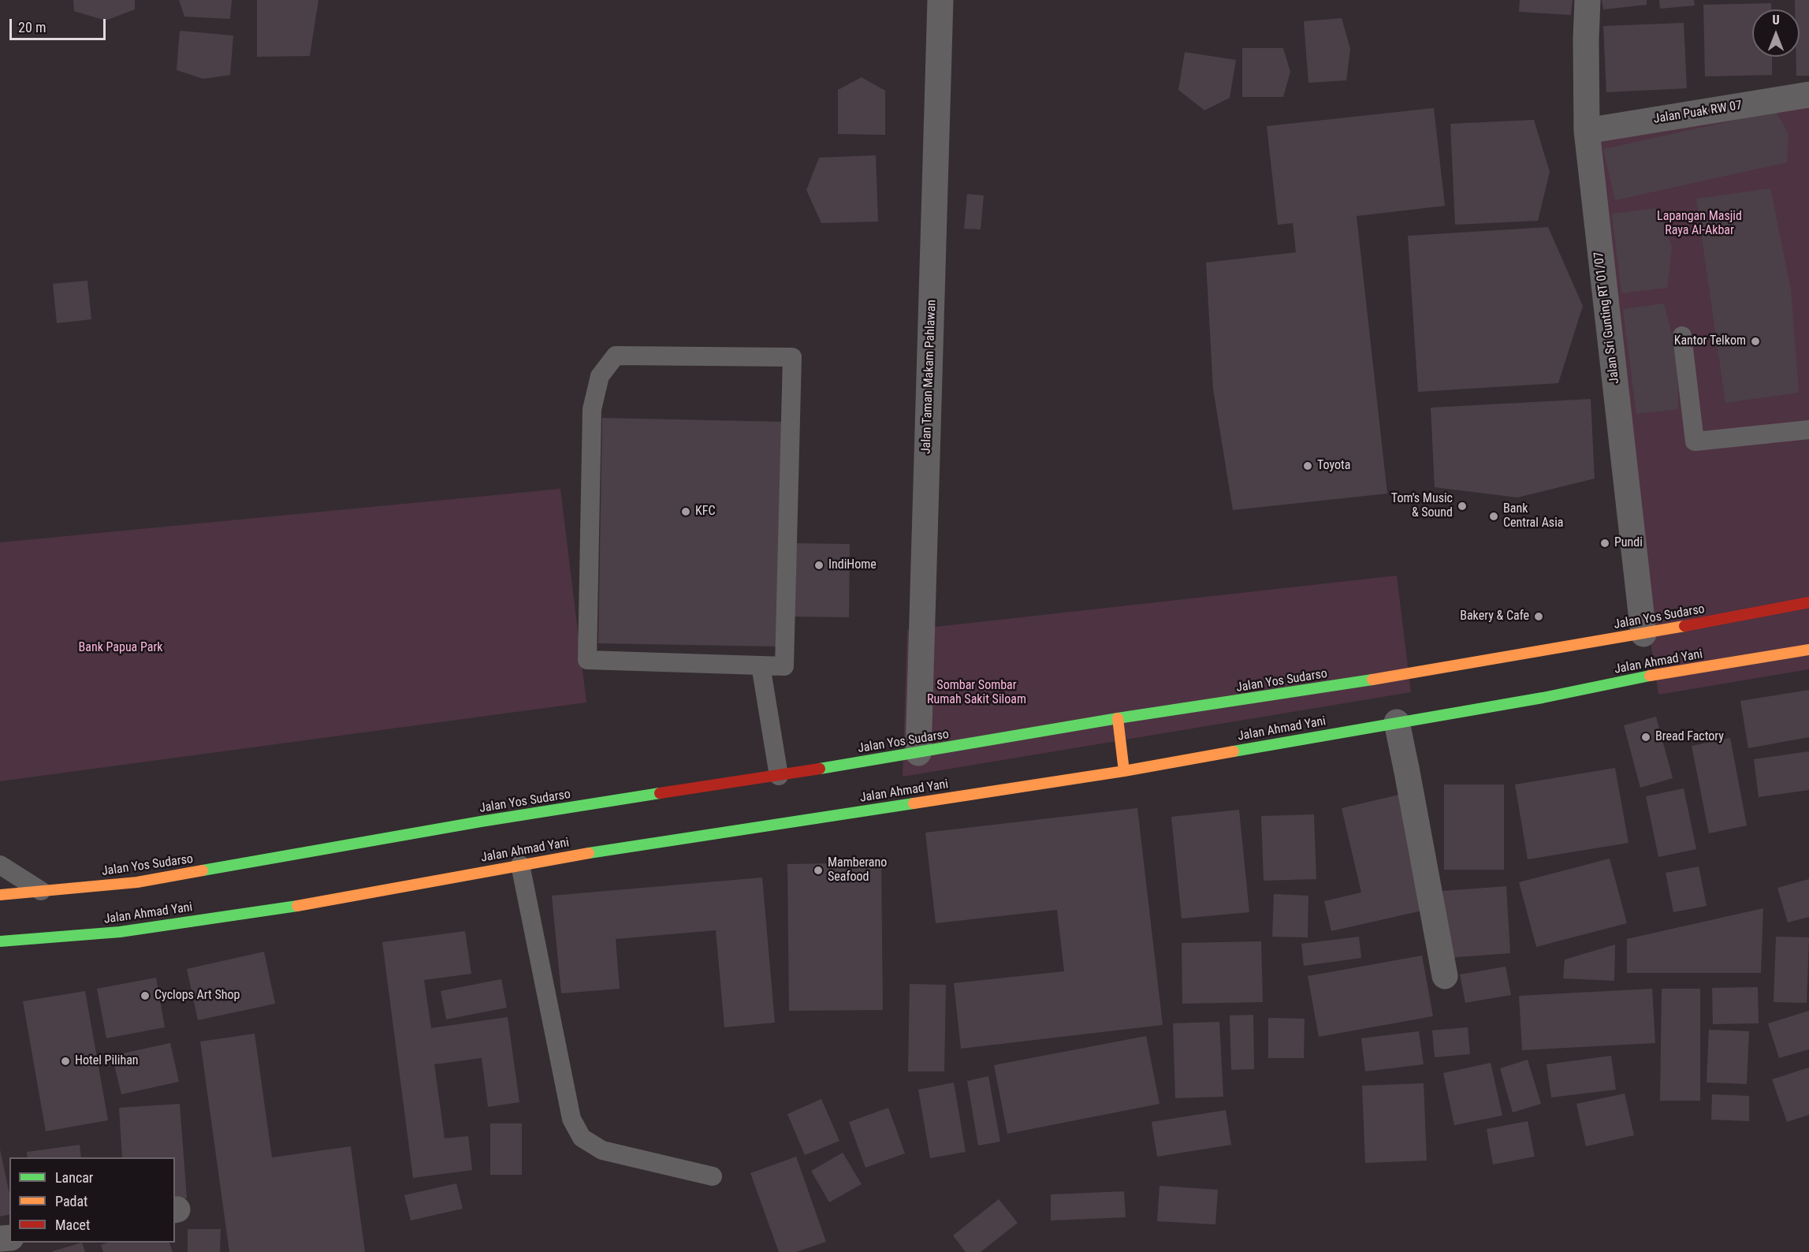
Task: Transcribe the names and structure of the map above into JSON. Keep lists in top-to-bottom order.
{
  "streets": {
    "highway": ["Jalan Yos Sudarso", "Jalan Ahmad Yani"],
    "street": ["Jalan Puak RW 07", "Jalan Sri Gunting RT 01/07", "Jalan Taman Makam Pahlawan"]
  },
  "crossings": [
    ["Jalan Puak RW 07", "Jalan Sri Gunting RT 01/07"],
    ["Jalan Sri Gunting RT 01/07", "Jalan Yos Sudarso"],
    ["Jalan Taman Makam Pahlawan", "Jalan Yos Sudarso"]
  ],
  "parks": ["Lapangan Masjid Raya Al-Akbar", "Bank Papua Park", "Sombar Sombar Rumah Sakit Siloam"],
  "places": [
    "Kantor Telkom",
    "Toyota",
    "Tom's Music & Sound",
    "KFC",
    "Bank Central Asia",
    "Pundi",
    "IndiHome",
    "Bakery & Cafe",
    "Bread Factory",
    "Mamberano Seafood",
    "Cyclops Art Shop",
    "Hotel Pilihan"
  ],
  "legend": ["Lancar", "Padat", "Macet"],
  "scale_bar": "20 m",
  "north": "top"
}
